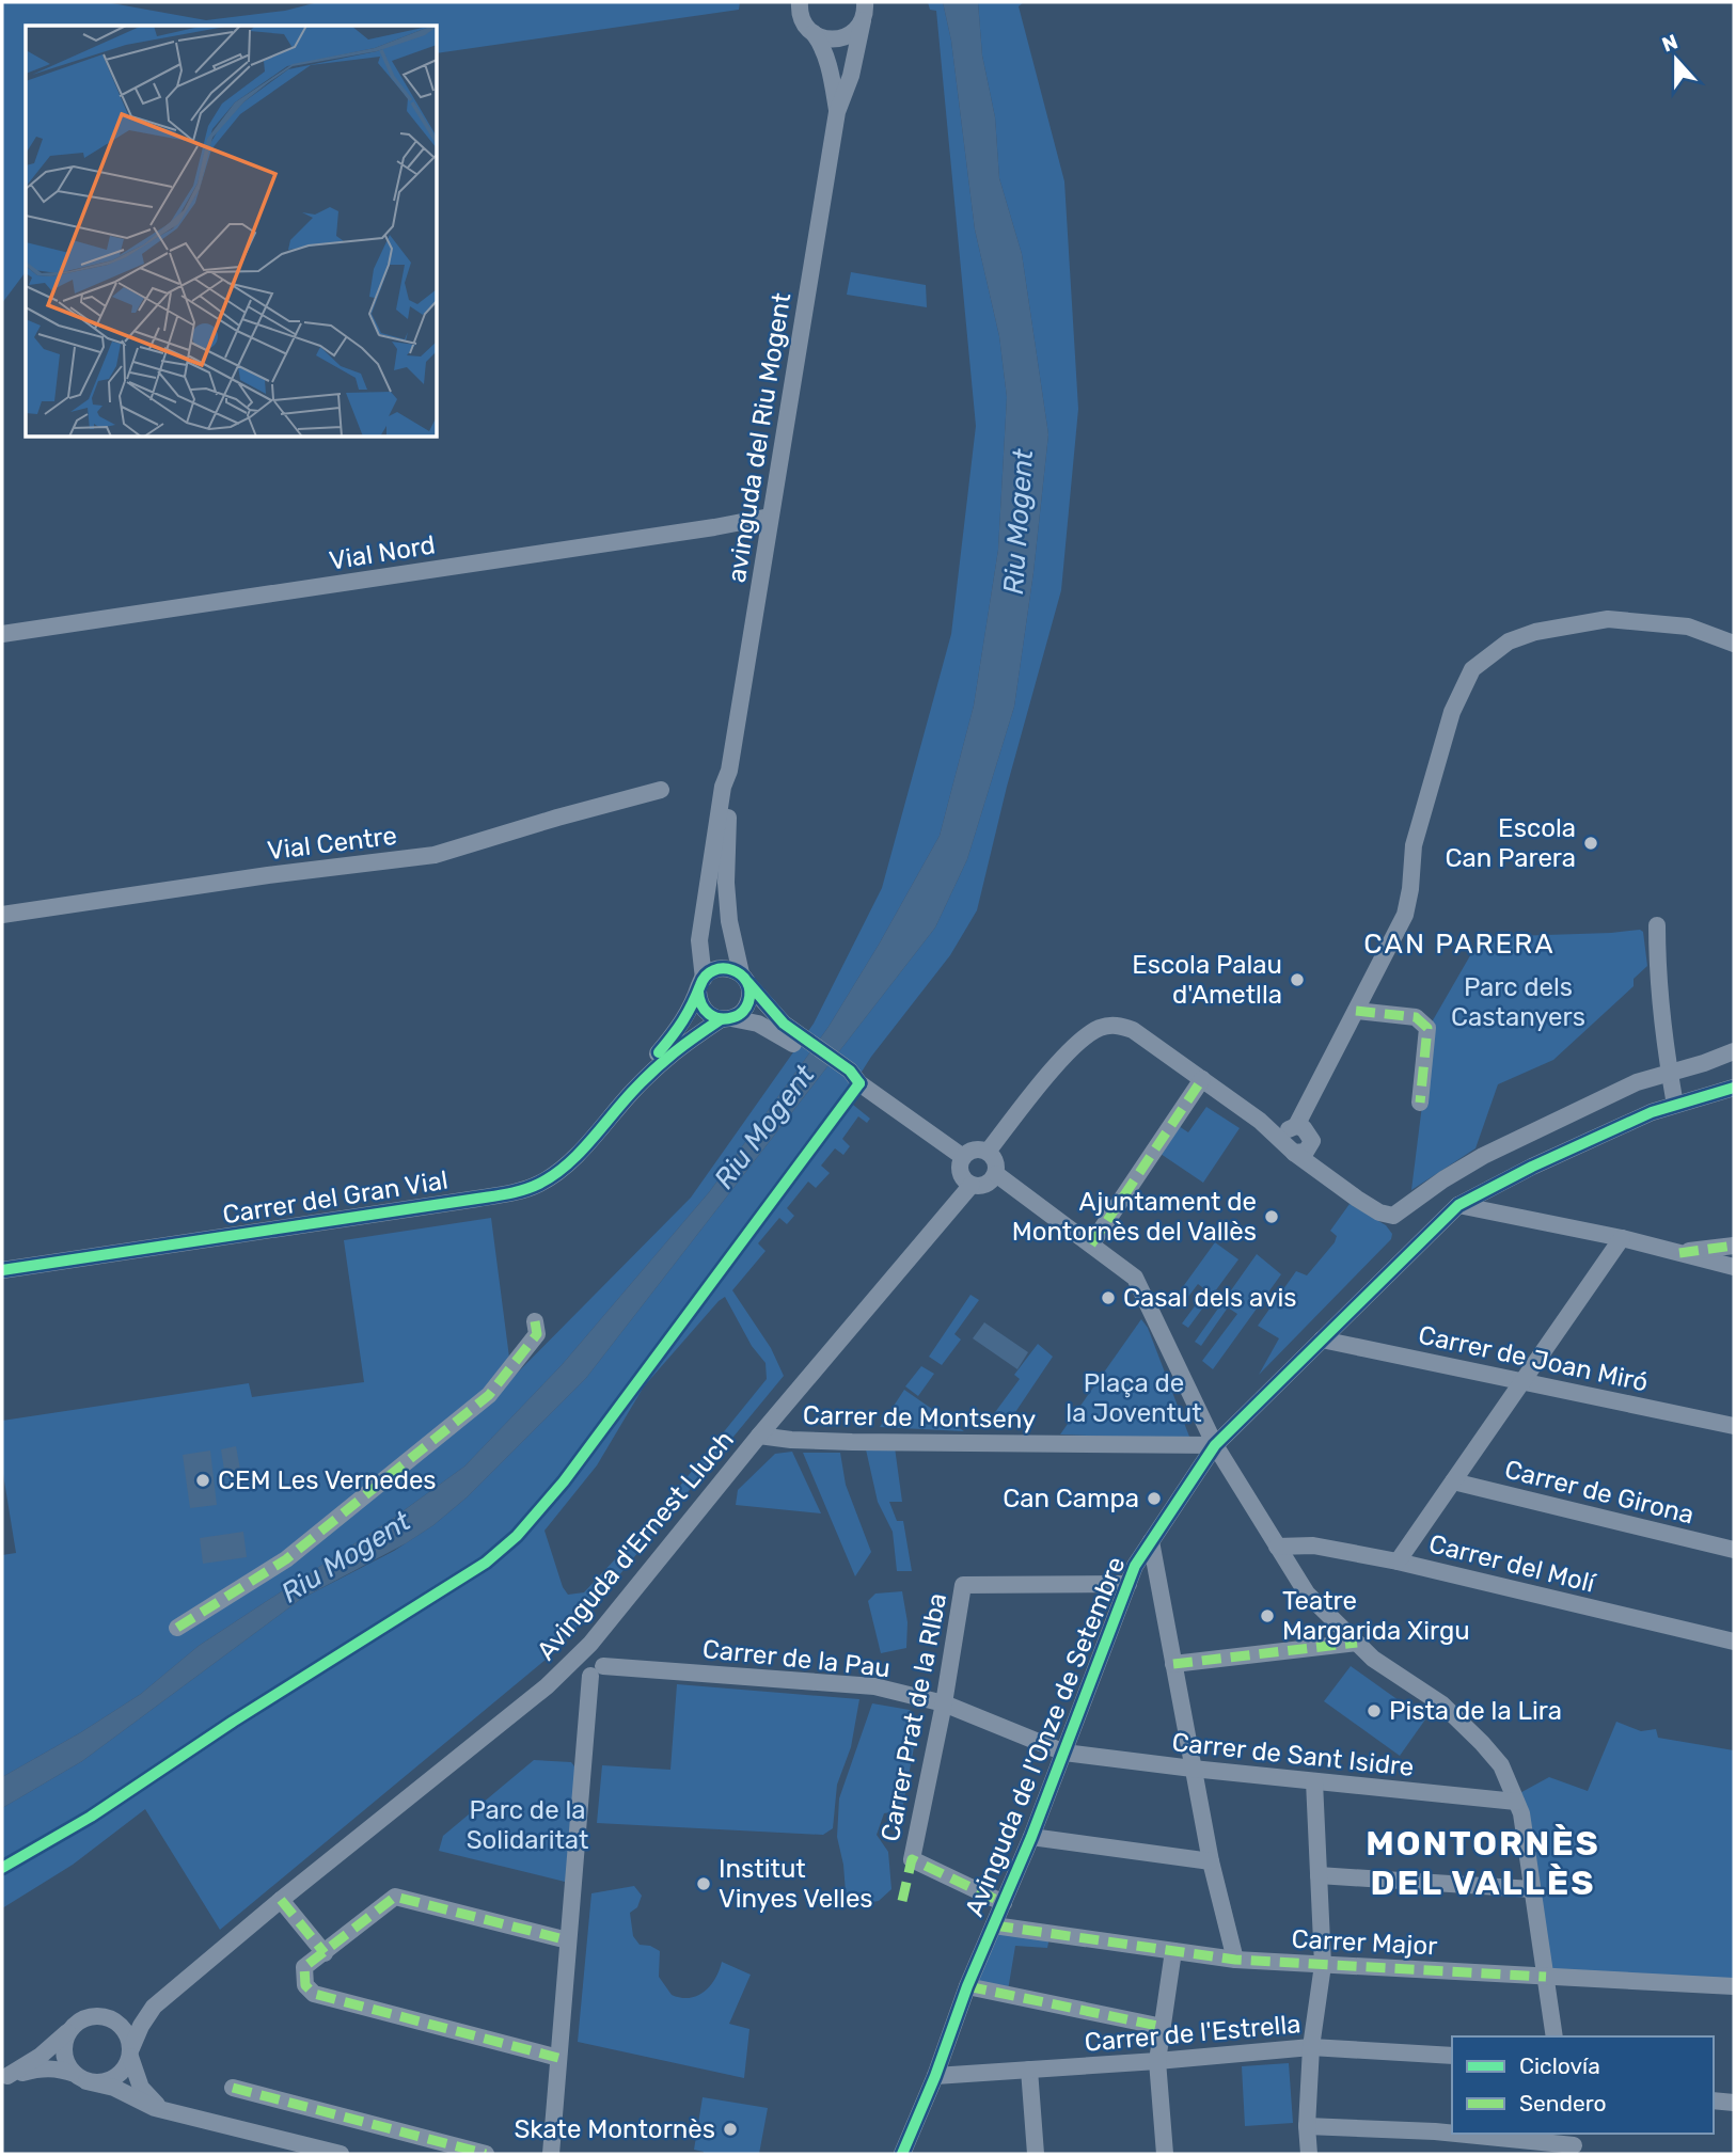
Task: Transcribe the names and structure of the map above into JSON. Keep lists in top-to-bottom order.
{
  "streets": {
    "street": [
      "avinguda del Riu Mogent",
      "Vial Nord",
      "Vial Centre",
      "Carrer del Gran Vial",
      "Carrer de Joan Miró",
      "Carrer de Montseny",
      "Carrer de Girona",
      "Avinguda d'Ernest Lluch",
      "Carrer del Molí",
      "Carrer de la Pau",
      "Carrer Prat de la RIba",
      "Avinguda de l'Onze de Setembre",
      "Carrer de Sant Isidre",
      "Carrer Major",
      "Carrer de l'Estrella"
    ]
  },
  "crossings": [
    ["avinguda del Riu Mogent", "Vial Nord"],
    ["avinguda del Riu Mogent", "Carrer del Gran Vial"],
    ["Carrer de Joan Miró", "Avinguda de l'Onze de Setembre"],
    ["Carrer de Montseny", "Avinguda d'Ernest Lluch"],
    ["Carrer de Montseny", "Avinguda de l'Onze de Setembre"],
    ["Carrer de la Pau", "Carrer Prat de la RIba"],
    ["Carrer de la Pau", "Avinguda de l'Onze de Setembre"],
    ["Carrer de la Pau", "Carrer de Sant Isidre"],
    ["Carrer Prat de la RIba", "Avinguda de l'Onze de Setembre"],
    ["Avinguda de l'Onze de Setembre", "Carrer de Sant Isidre"],
    ["Avinguda de l'Onze de Setembre", "Carrer Major"],
    ["Avinguda de l'Onze de Setembre", "Carrer de l'Estrella"]
  ],
  "districts": ["CAN PARERA", "MONTORNÈS DEL VALLÈS"],
  "water": ["Riu Mogent"],
  "parks": ["Parc dels Castanyers", "Plaça de la Joventut", "Parc de la Solidaritat"],
  "places": [
    "Escola Can Parera",
    "Escola Palau d'Ametlla",
    "Ajuntament de Montornès del Vallès",
    "Casal dels avis",
    "CEM Les Vernedes",
    "Can Campa",
    "Teatre Margarida Xirgu",
    "Pista de la Lira",
    "Institut Vinyes Velles",
    "Skate Montornès"
  ],
  "legend": ["Ciclovía", "Sendero"],
  "north": "top"
}
